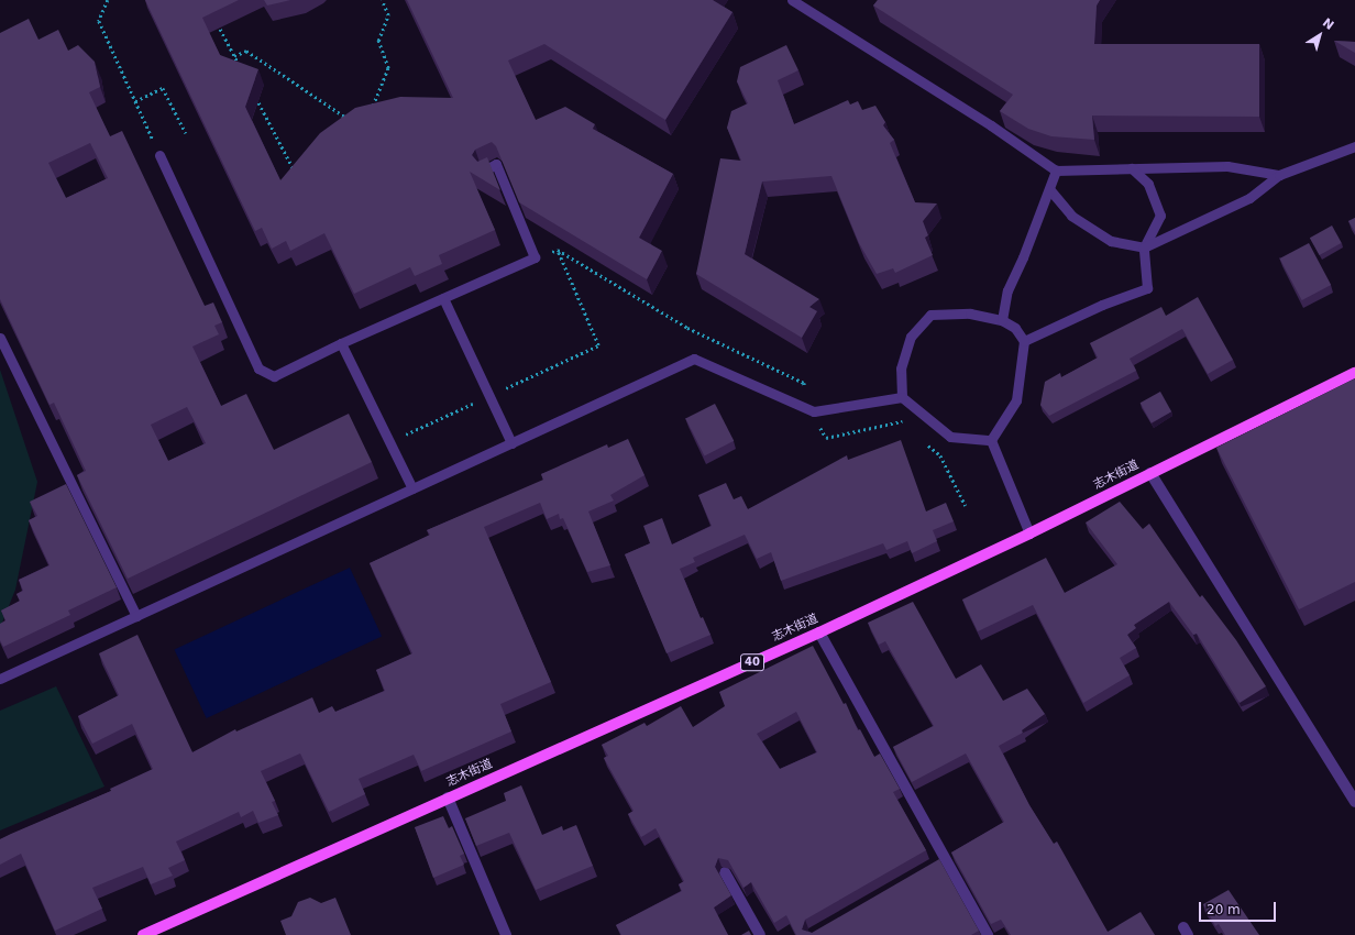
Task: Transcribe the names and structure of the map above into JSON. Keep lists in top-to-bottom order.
{
  "streets": {
    "main road": ["志木街道", "40"]
  },
  "scale_bar": "20 m",
  "north": "top right"
}
